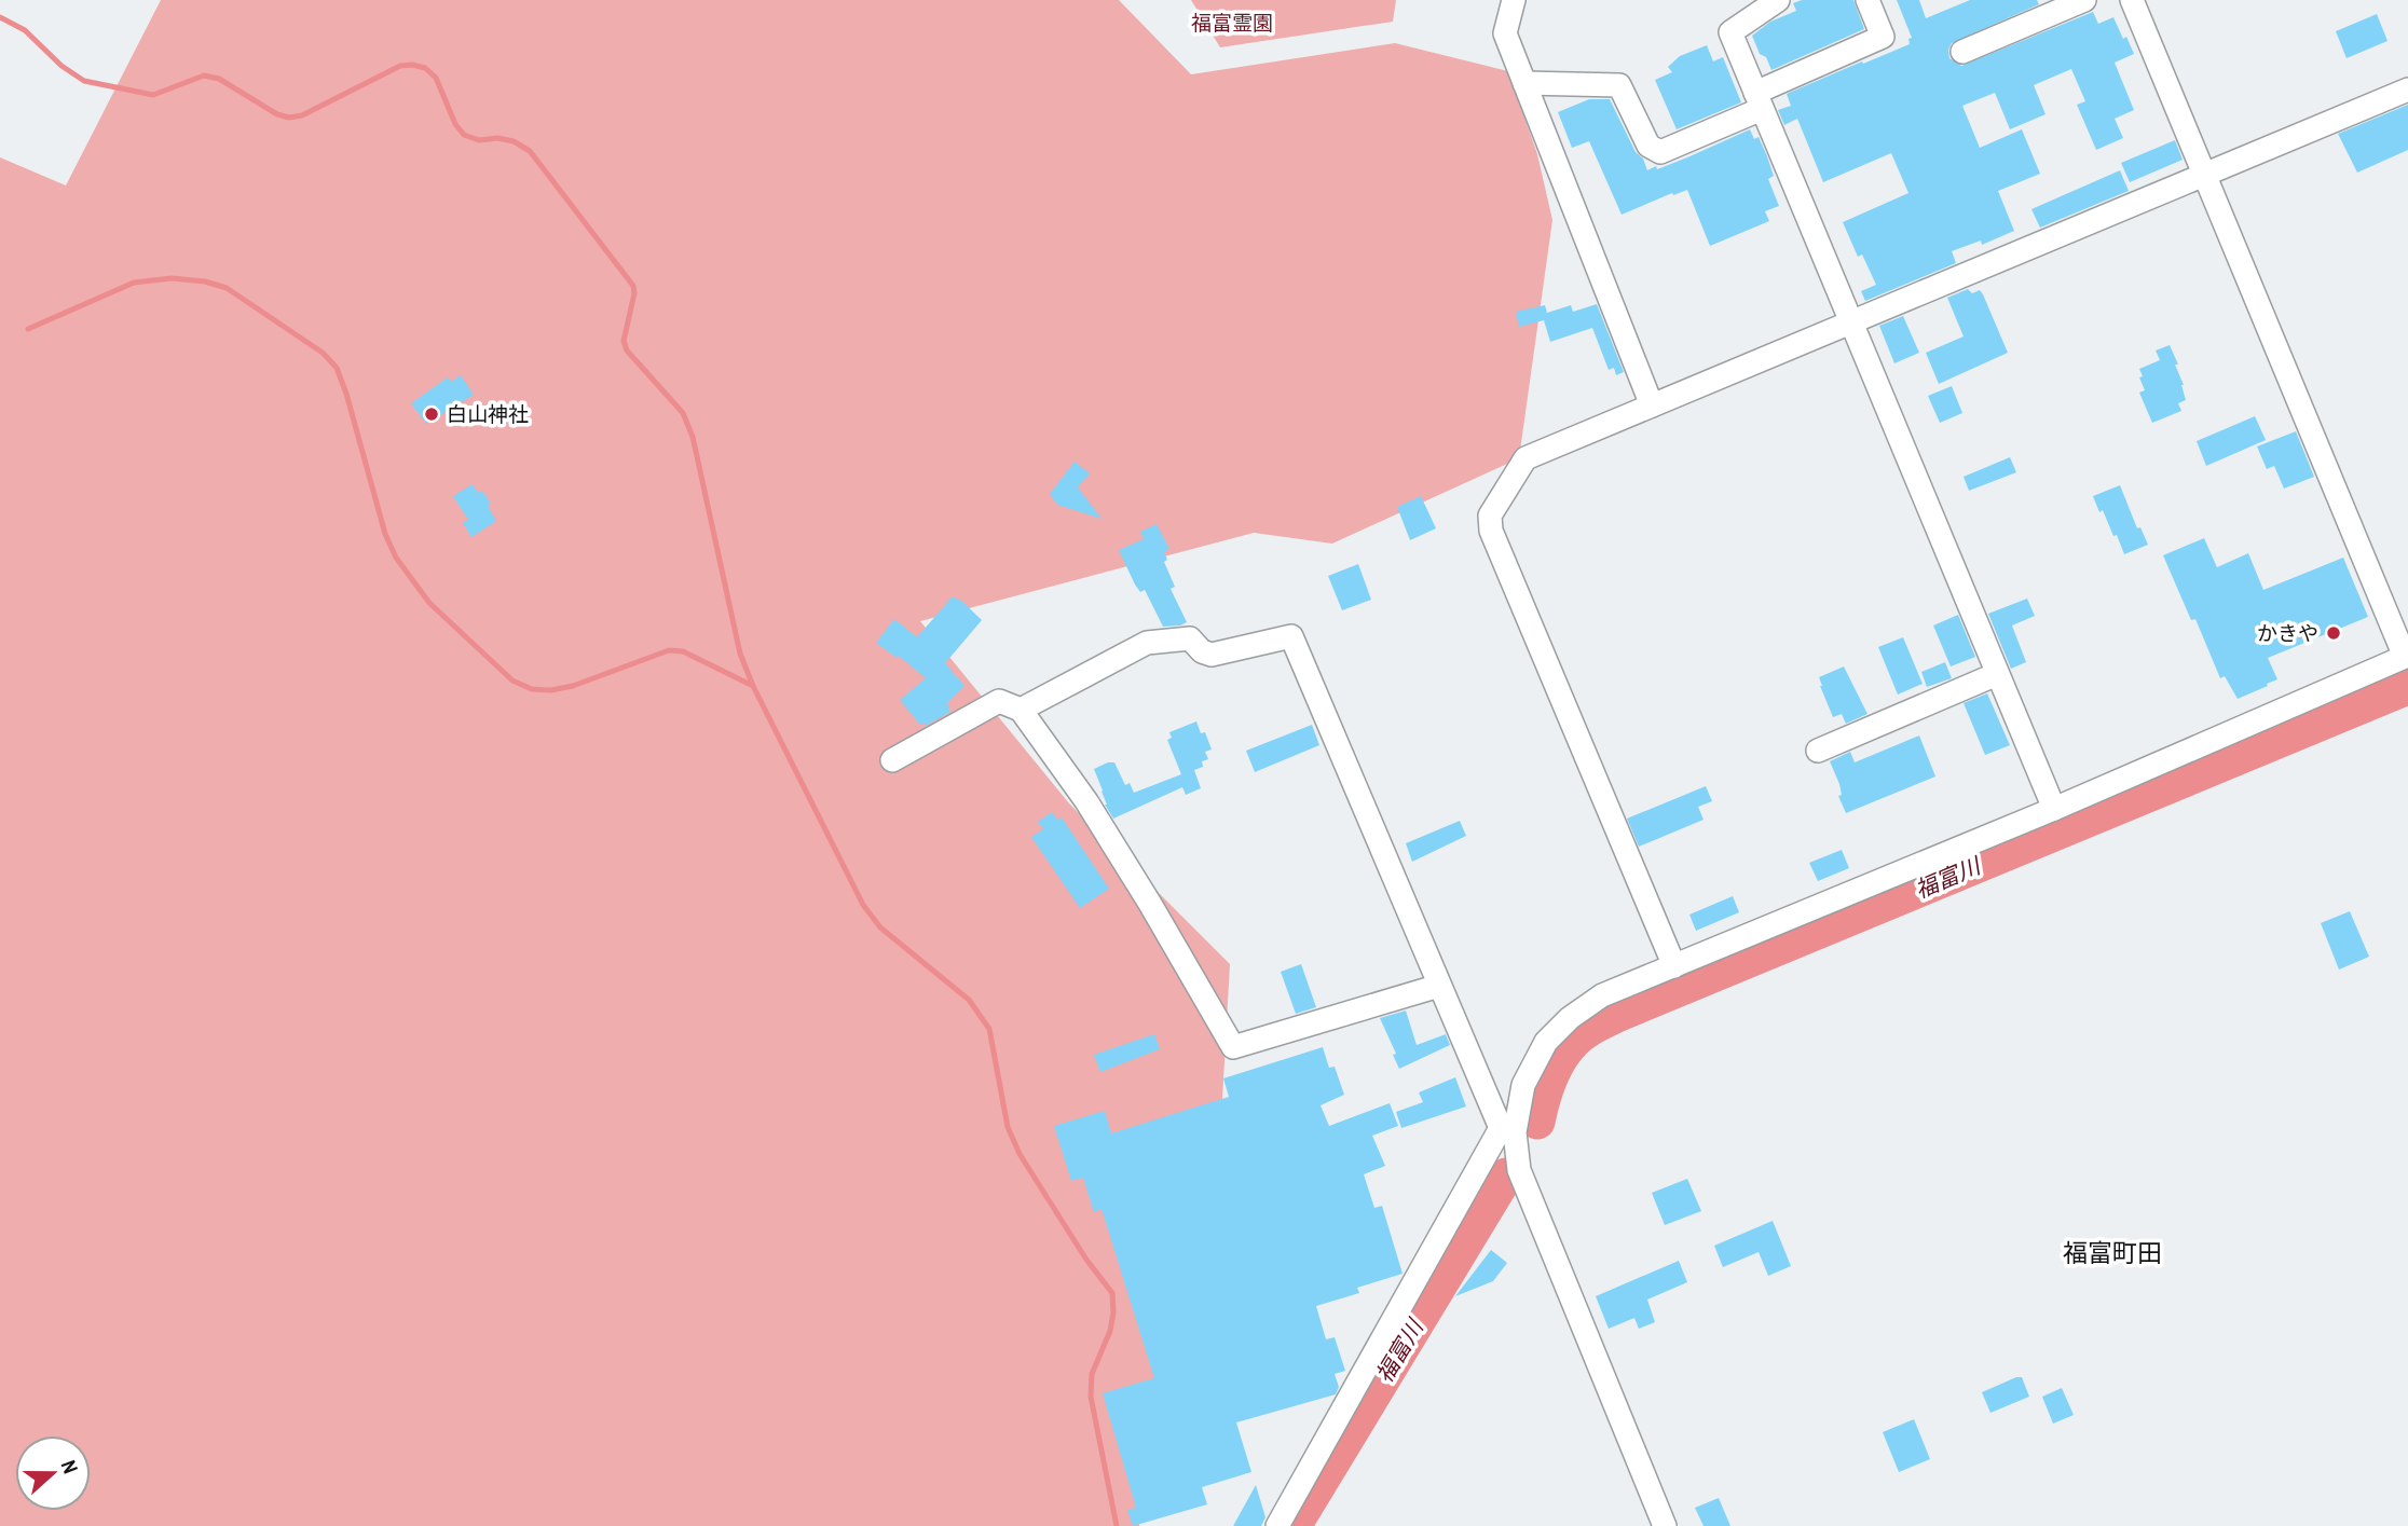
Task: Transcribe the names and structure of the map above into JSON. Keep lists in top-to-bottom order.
{
  "districts": ["福富町田"],
  "water": ["福富川"],
  "parks": ["福富霊園"],
  "places": ["白山神社", "かきや"],
  "north": "right"
}
